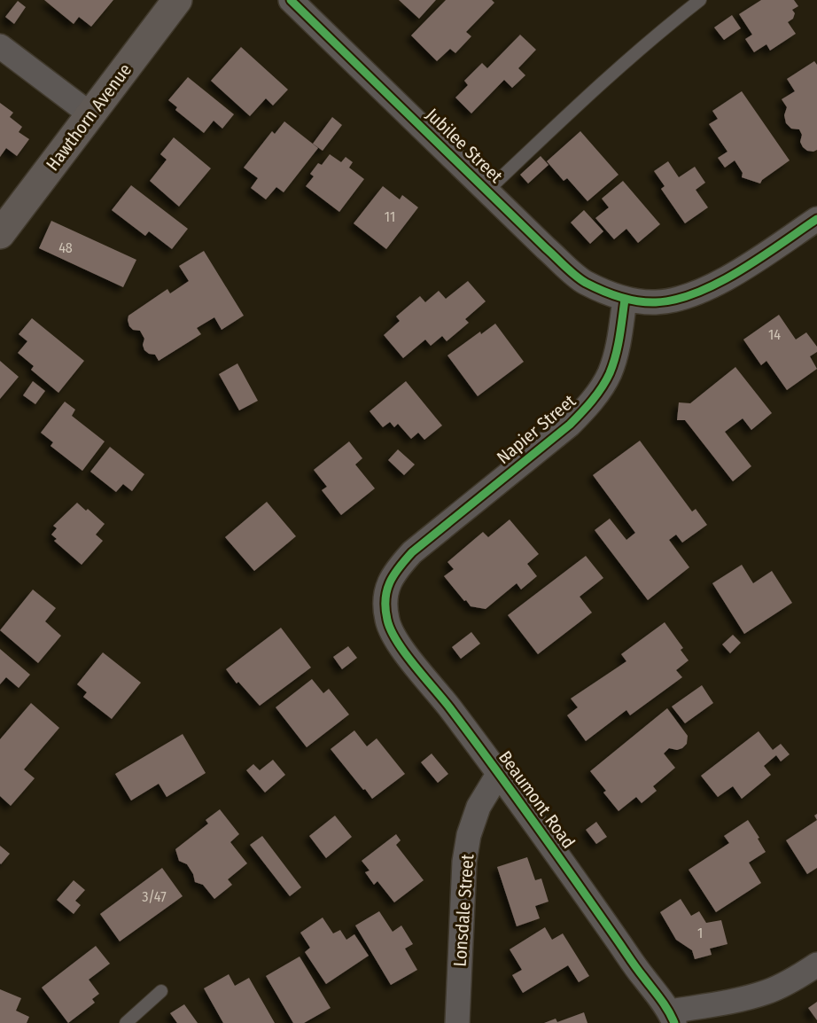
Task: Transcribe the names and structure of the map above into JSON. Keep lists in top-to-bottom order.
{
  "streets": {
    "street": [
      "Hawthorn Avenue",
      "Jubilee Street",
      "Napier Street",
      "Beaumont Road",
      "Lonsdale Street"
    ]
  },
  "crossings": [
    ["Jubilee Street", "Napier Street"],
    ["Napier Street", "Beaumont Road"],
    ["Beaumont Road", "Lonsdale Street"]
  ],
  "house_numbers": [
    "11",
    "48",
    "14",
    "3/47",
    "1"
  ]
}
